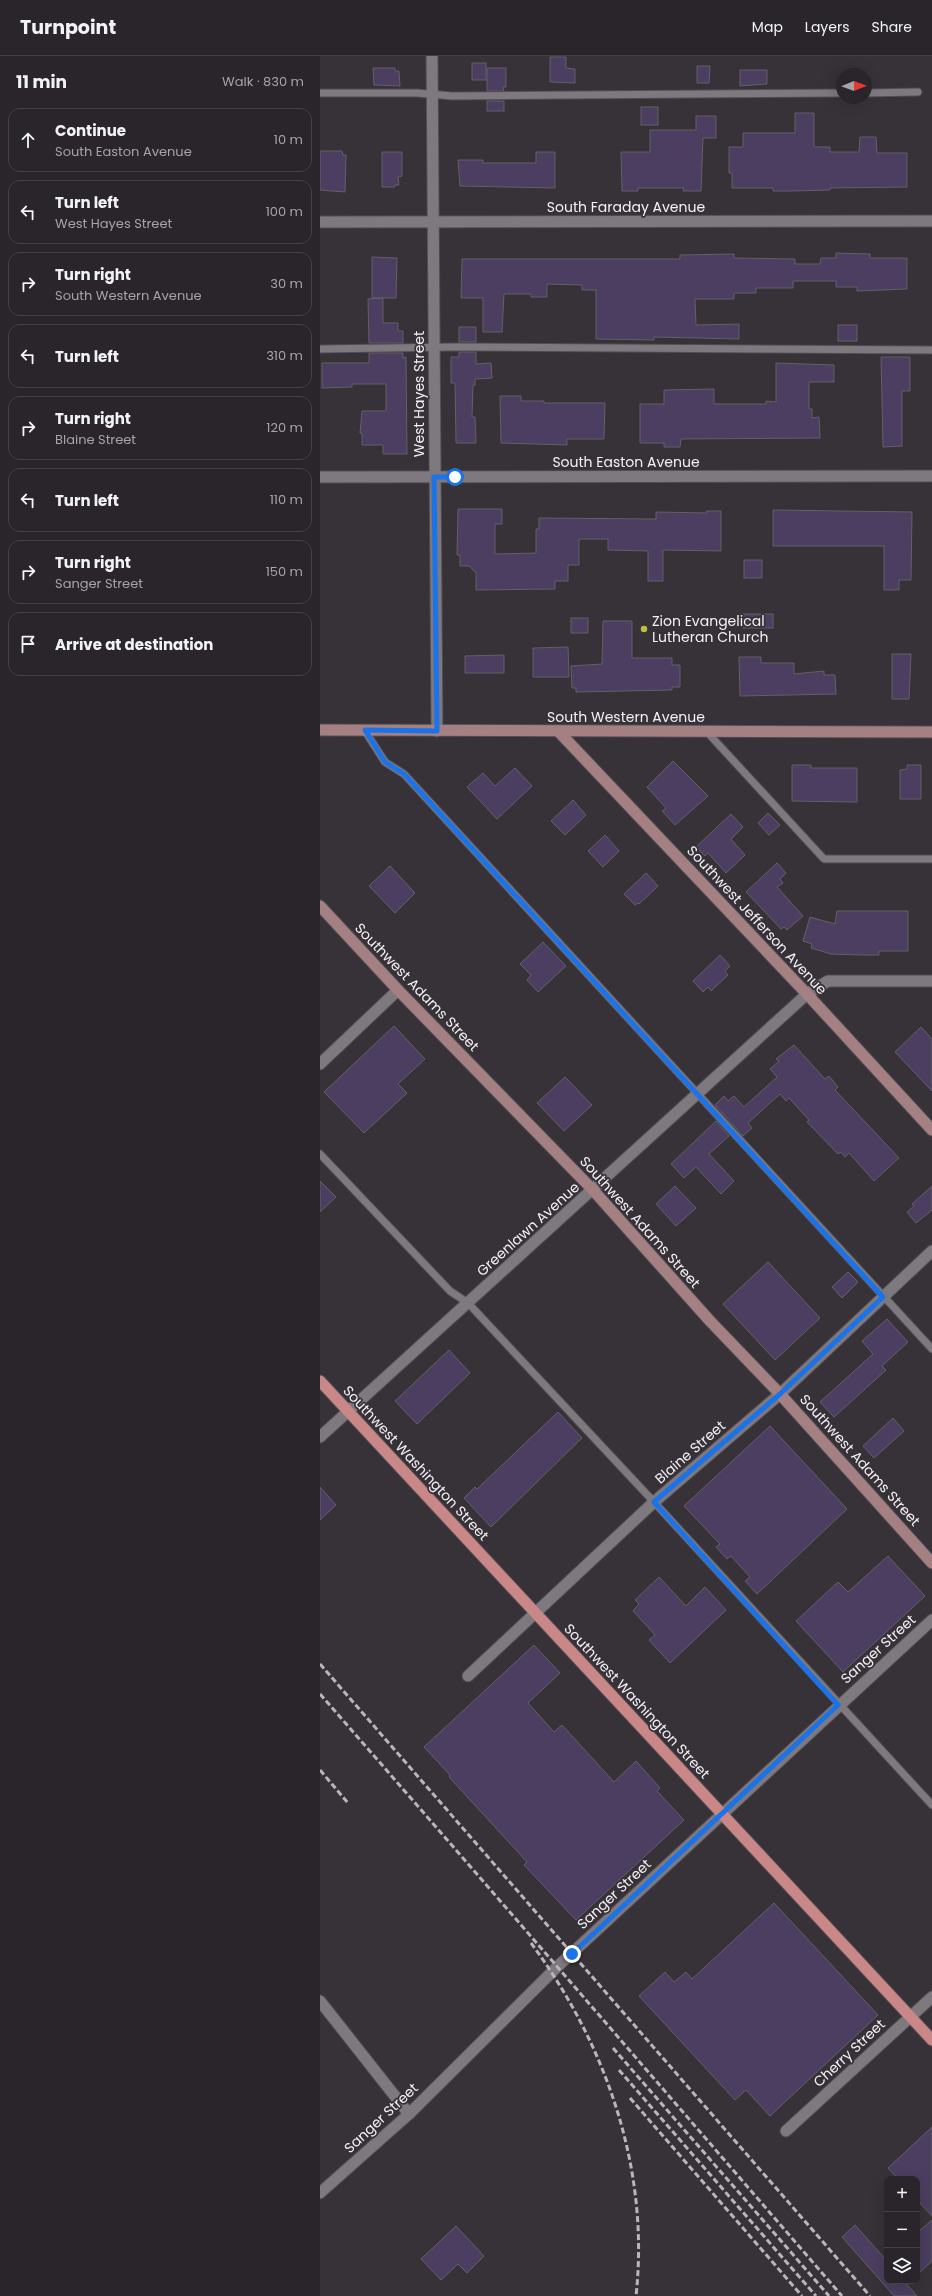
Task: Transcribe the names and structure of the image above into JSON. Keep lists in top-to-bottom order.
{
  "streets": {
    "main road": [
      "South Western Avenue",
      "Southwest Jefferson Avenue",
      "Southwest Adams Street",
      "Southwest Washington Street"
    ],
    "street": [
      "South Faraday Avenue",
      "West Hayes Street",
      "South Easton Avenue",
      "Greenlawn Avenue",
      "Blaine Street",
      "Sanger Street",
      "Cherry Street"
    ]
  },
  "crossings": [
    ["South Faraday Avenue", "West Hayes Street"],
    ["West Hayes Street", "South Easton Avenue"],
    ["West Hayes Street", "South Western Avenue"],
    ["South Western Avenue", "Southwest Jefferson Avenue"],
    ["Southwest Jefferson Avenue", "Greenlawn Avenue"],
    ["Southwest Adams Street", "Greenlawn Avenue"],
    ["Southwest Adams Street", "Blaine Street"],
    ["Greenlawn Avenue", "Southwest Washington Street"],
    ["Blaine Street", "Southwest Washington Street"],
    ["Southwest Washington Street", "Sanger Street"],
    ["Southwest Washington Street", "Cherry Street"]
  ],
  "places": ["Zion Evangelical Lutheran Church"],
  "north": "right",
  "page": {
    "header": "Turnpoint",
    "nav": ["Map", "Layers", "Share"],
    "heading": ["11 min", "Walk · 830 m"],
    "list": [
      ["Continue", "South Easton Avenue", "10 m"],
      ["Turn left", "West Hayes Street", "100 m"],
      ["Turn right", "South Western Avenue", "30 m"],
      ["Turn left", "310 m"],
      ["Turn right", "Blaine Street", "120 m"],
      ["Turn left", "110 m"],
      ["Turn right", "Sanger Street", "150 m"],
      "Arrive at destination"
    ],
    "map_buttons": ["+", "−"]
  }
}
